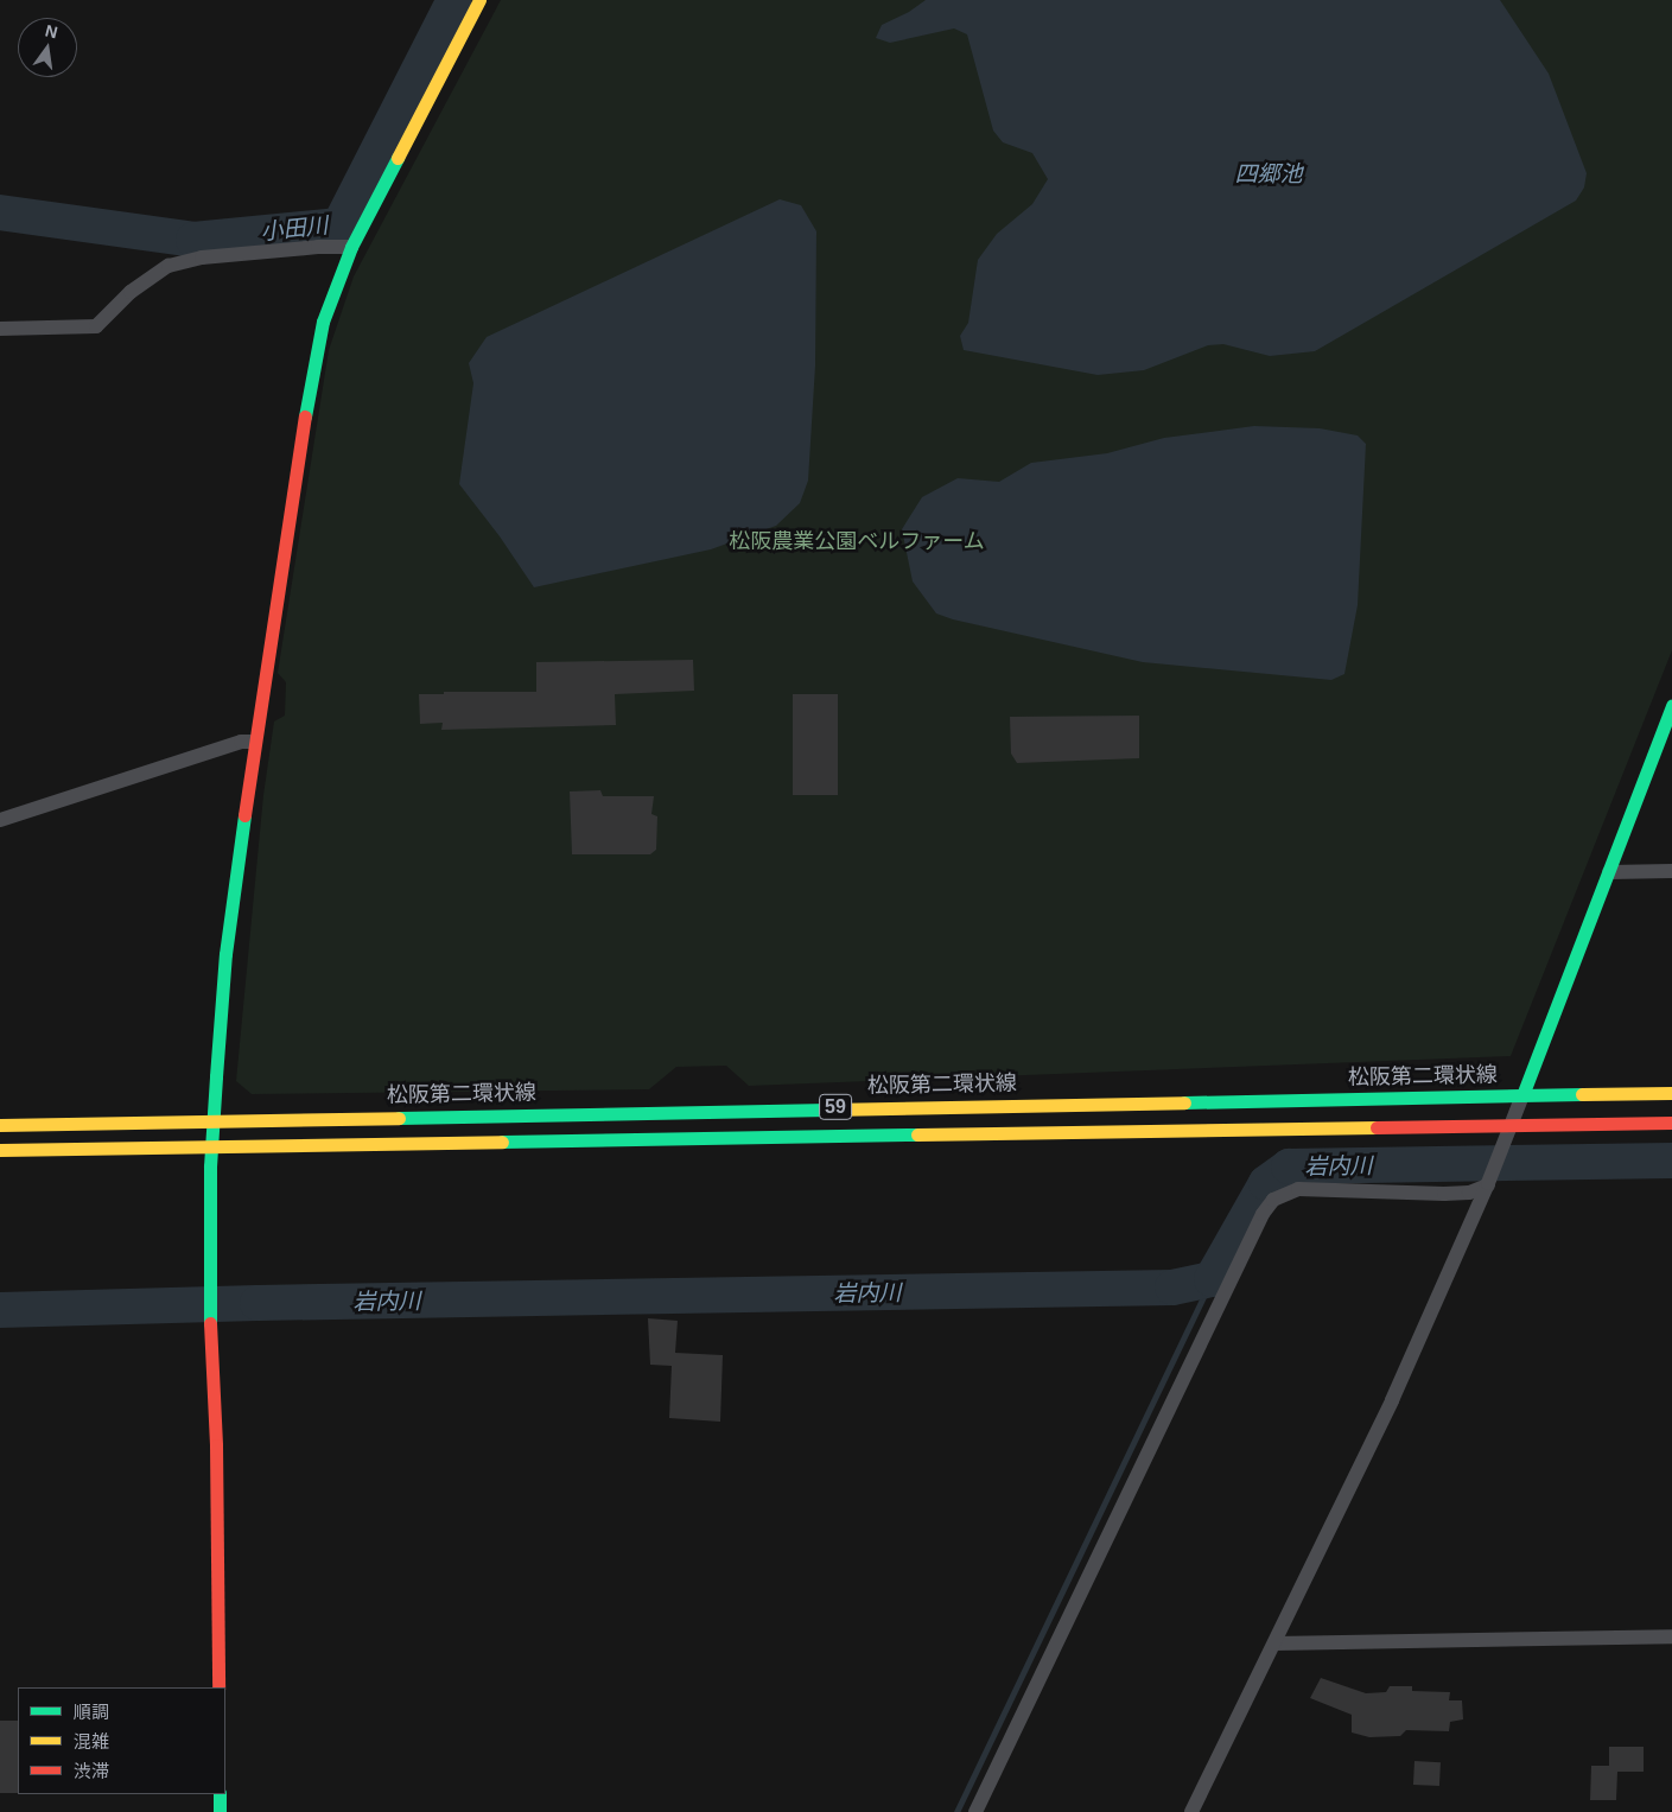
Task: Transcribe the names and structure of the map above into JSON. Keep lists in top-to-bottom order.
{
  "streets": {
    "main road": ["松阪第二環状線", "59"]
  },
  "water": ["四郷池", "小田川", "岩内川"],
  "parks": ["松阪農業公園ベルファーム"],
  "legend": ["順調", "混雑", "渋滞"],
  "north": "top"
}
